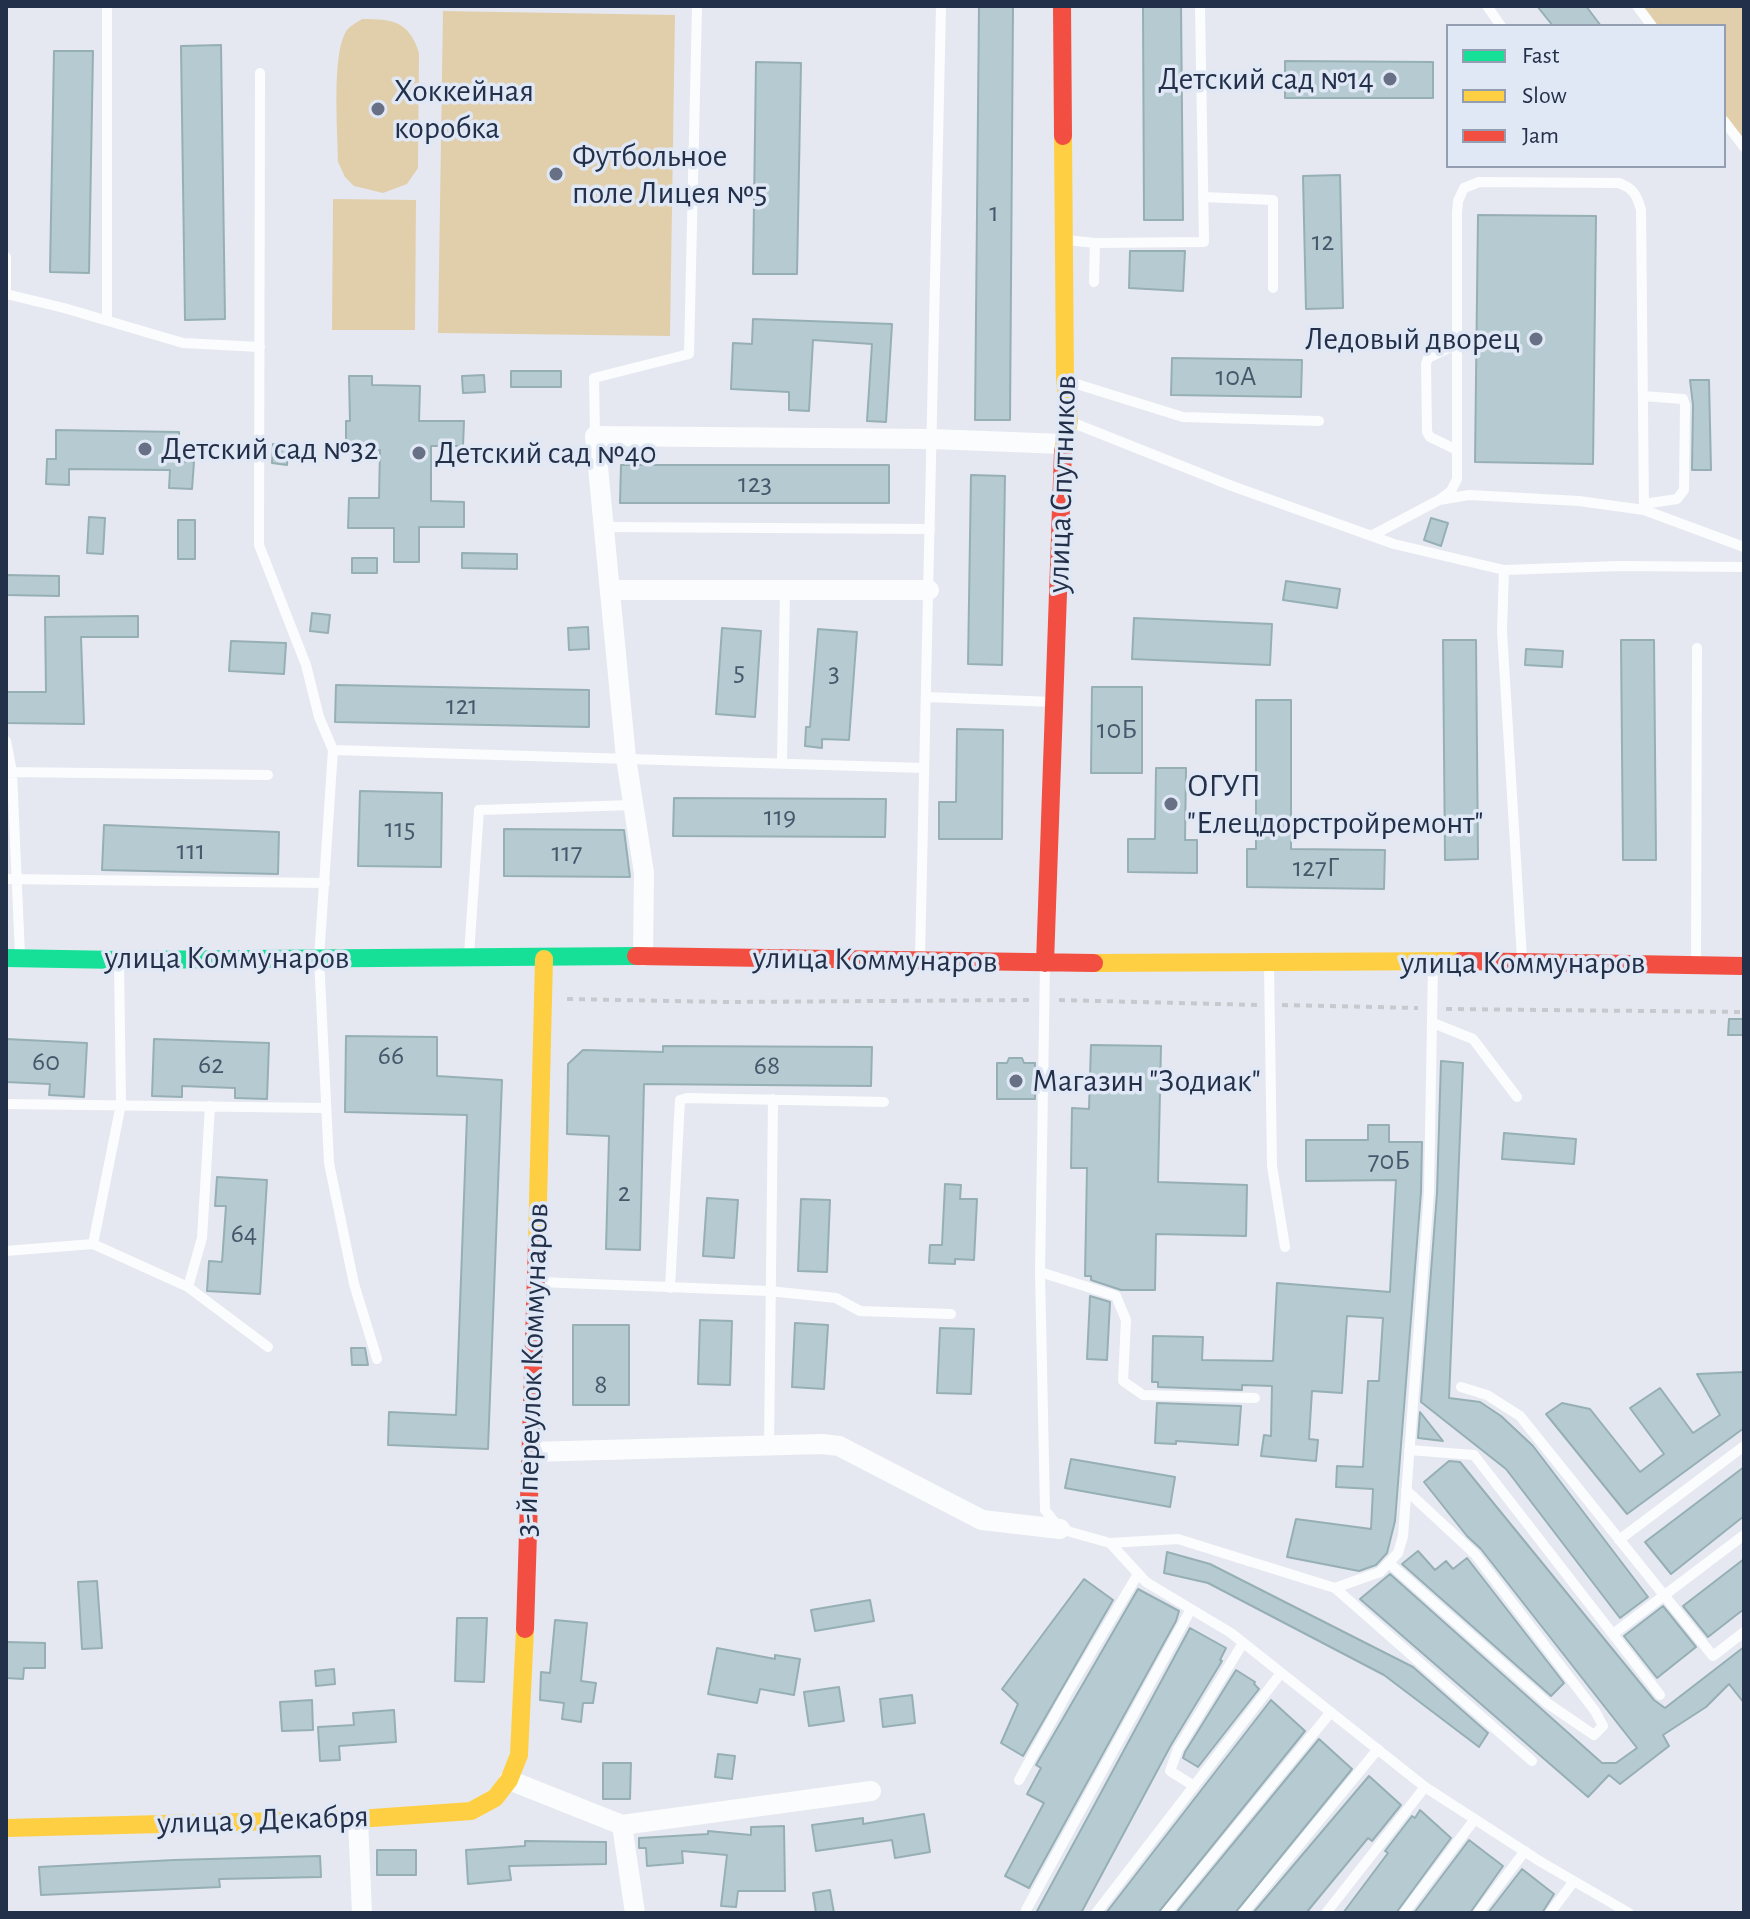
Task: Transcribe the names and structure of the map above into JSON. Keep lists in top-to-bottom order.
{
  "streets": {
    "street": [
      "улица Спутников",
      "улица Коммунаров",
      "3-й переулок Коммунаров",
      "улица 9 Декабря"
    ]
  },
  "crossings": [
    ["улица Спутников", "улица Коммунаров"],
    ["улица Коммунаров", "3-й переулок Коммунаров"],
    ["3-й переулок Коммунаров", "улица 9 Декабря"]
  ],
  "places": [
    "Детский сад №14",
    "Хоккейная коробка",
    "Футбольное поле Лицея №5",
    "Ледовый дворец",
    "Детский сад №32",
    "Детский сад №40",
    "ОГУП \"Елецдорстройремонт\"",
    "Магазин \"Зодиак\""
  ],
  "house_numbers": [
    "1",
    "12",
    "10А",
    "123",
    "5",
    "3",
    "121",
    "10Б",
    "119",
    "115",
    "111",
    "117",
    "127Г",
    "66",
    "60",
    "62",
    "68",
    "70Б",
    "2",
    "64",
    "8"
  ],
  "legend": ["Fast", "Slow", "Jam"]
}
